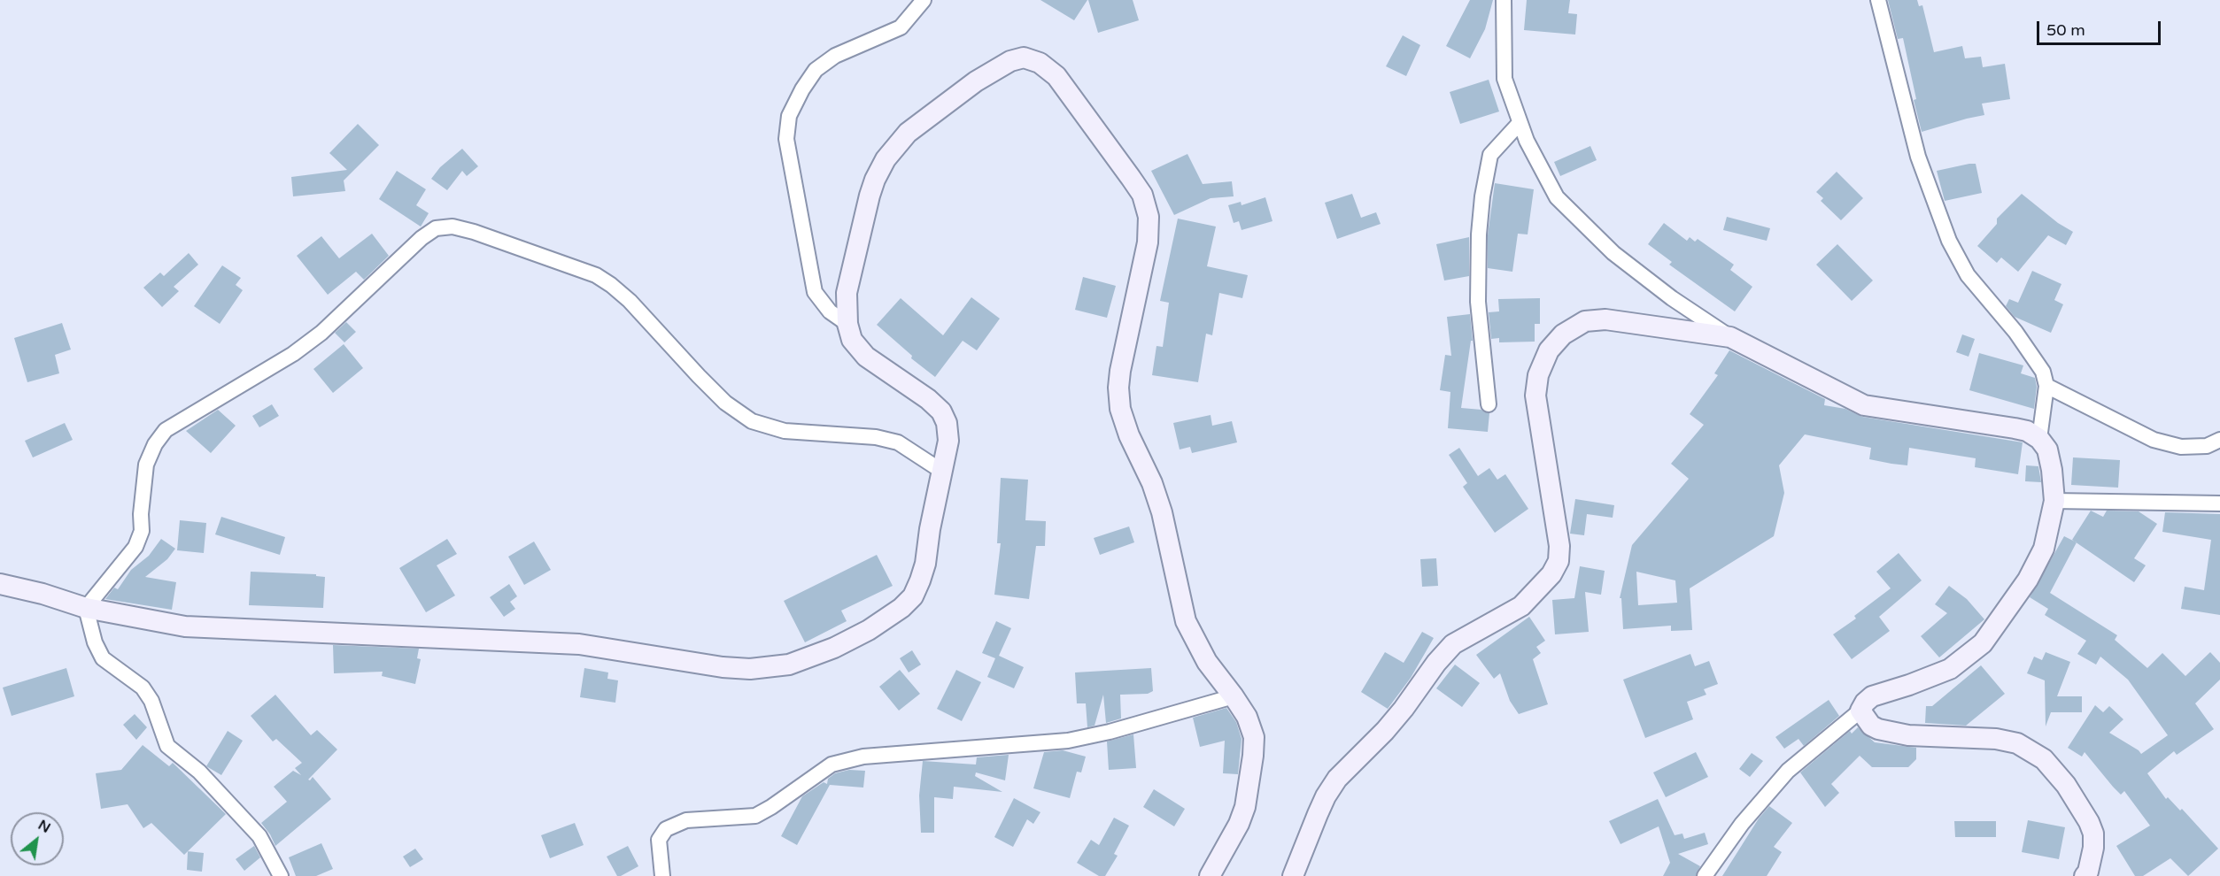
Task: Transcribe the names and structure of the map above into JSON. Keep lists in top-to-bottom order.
{
  "scale_bar": "50 m",
  "north": "top right"
}
